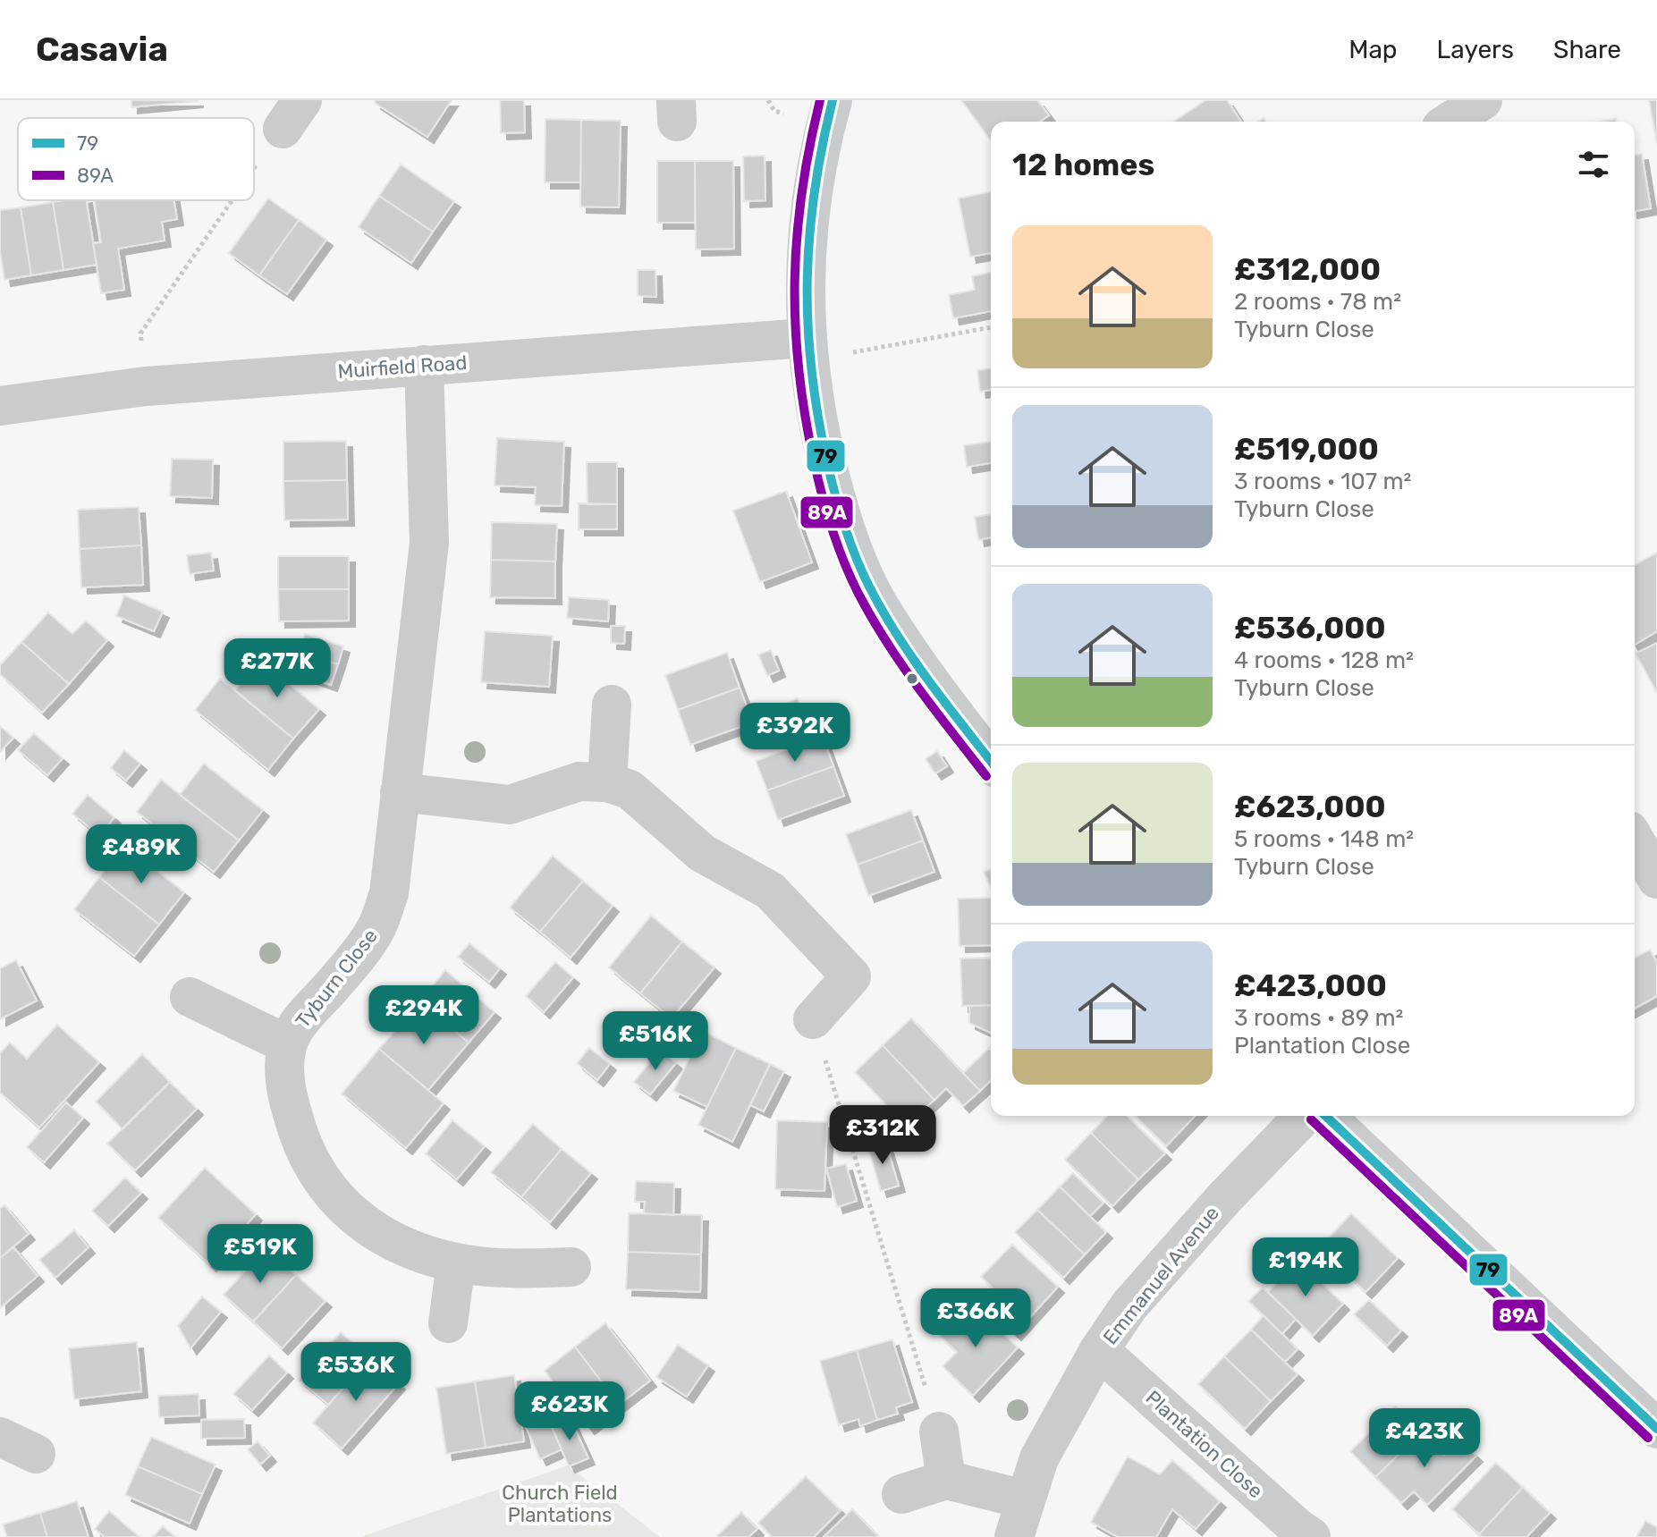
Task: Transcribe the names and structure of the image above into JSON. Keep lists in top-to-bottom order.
{
  "streets": {
    "street": [
      "Muirfield Road",
      "Tyburn Close",
      "Emmanuel Avenue",
      "Plantation Close"
    ]
  },
  "crossings": [
    ["Muirfield Road", "Tyburn Close"],
    ["Emmanuel Avenue", "Plantation Close"]
  ],
  "parks": ["Church Field Plantations"],
  "lines": ["transit line 79", "transit line 89A"],
  "legend": ["79", "89A"],
  "page": {
    "header": "Casavia",
    "nav": ["Map", "Layers", "Share"],
    "heading": "12 homes",
    "list": [
      {
        "name": "£312,000",
        "note": "2 rooms · 78 m² · Tyburn Close"
      },
      {
        "name": "£519,000",
        "note": "3 rooms · 107 m² · Tyburn Close"
      },
      {
        "name": "£536,000",
        "note": "4 rooms · 128 m² · Tyburn Close"
      },
      {
        "name": "£623,000",
        "note": "5 rooms · 148 m² · Tyburn Close"
      },
      {
        "name": "£423,000",
        "note": "3 rooms · 89 m² · Plantation Close"
      }
    ],
    "price": [
      "£277K",
      "£392K",
      "£489K",
      "£294K",
      "£516K",
      "£312K",
      "£519K",
      "£194K",
      "£366K",
      "£536K",
      "£623K",
      "£423K"
    ]
  }
}
